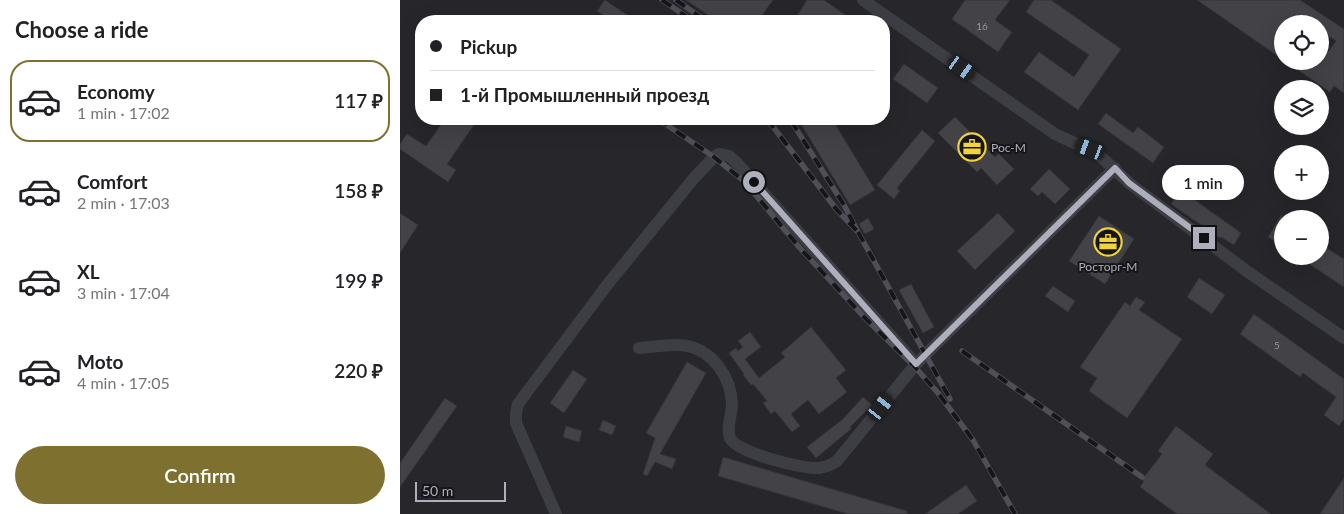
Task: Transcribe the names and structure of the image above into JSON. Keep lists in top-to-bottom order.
{
  "places": {
    "office": ["Рос-М", "Росторг-М"]
  },
  "house_numbers": ["16", "5"],
  "scale_bar": "50 m",
  "page": {
    "heading": "Choose a ride",
    "map_buttons": ["+", "−"],
    "banner": ["Pickup", "1-й Промышленный проезд"],
    "list": [
      {
        "name": "Economy",
        "note": "1 min · 17:02",
        "value": "117 ₽"
      },
      {
        "name": "Comfort",
        "note": "2 min · 17:03",
        "value": "158 ₽"
      },
      {
        "name": "XL",
        "note": "3 min · 17:04",
        "value": "199 ₽"
      },
      {
        "name": "Moto",
        "note": "4 min · 17:05",
        "value": "220 ₽"
      }
    ],
    "bubble": "1 min",
    "buttons": "Confirm",
    "scale": "50 m"
  }
}
